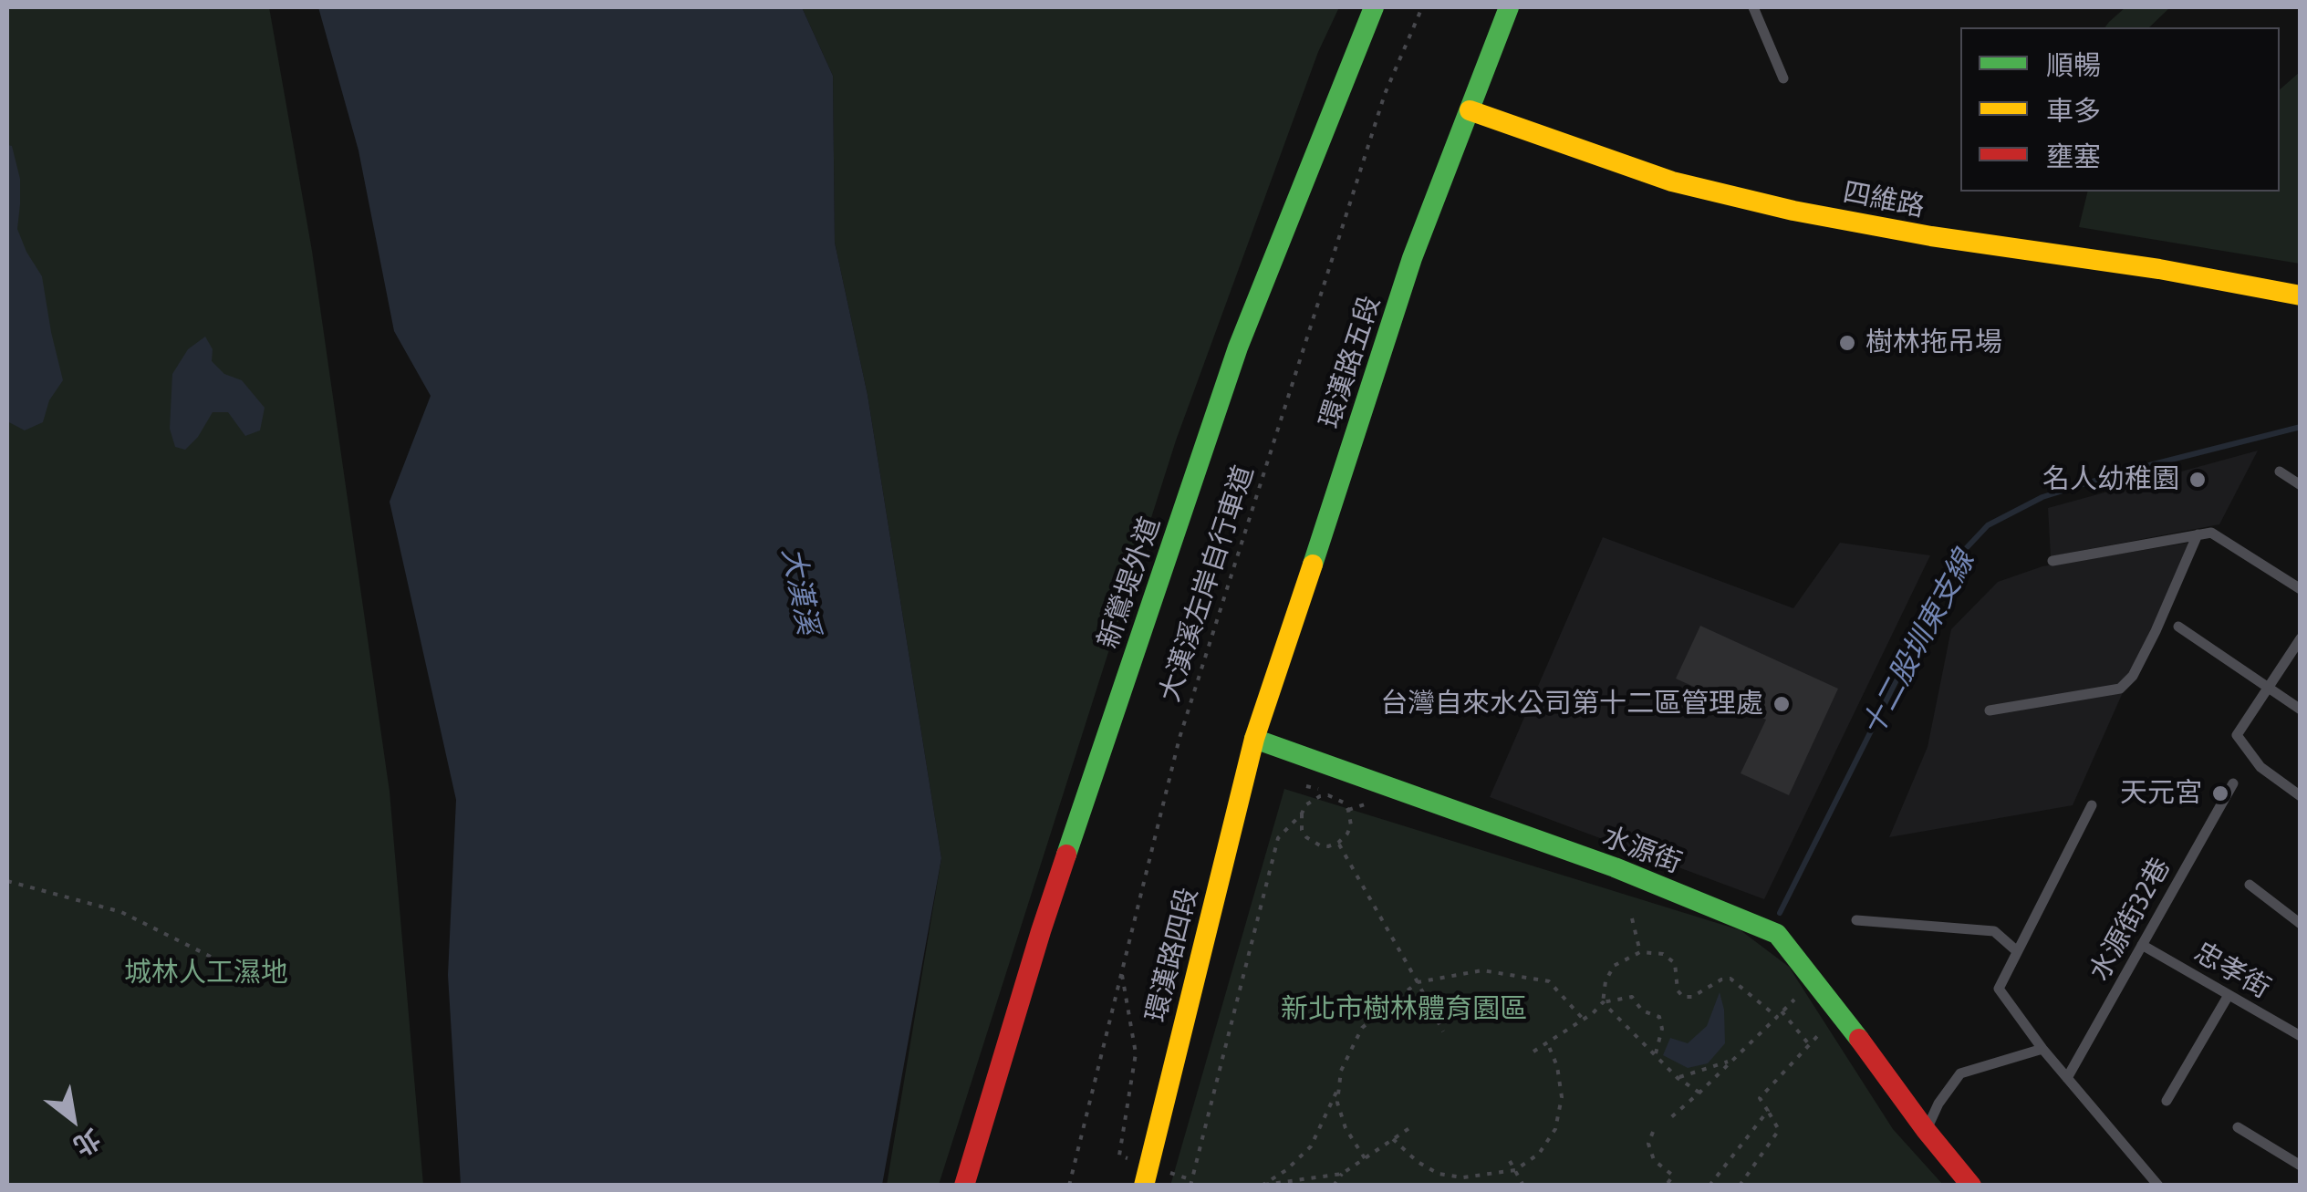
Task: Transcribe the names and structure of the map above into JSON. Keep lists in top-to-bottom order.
{
  "streets": {
    "street": [
      "四維路",
      "環漢路五段",
      "新鶯堤外道",
      "水源街",
      "環漢路四段"
    ],
    "lane": ["水源街32巷", "忠孝街"],
    "path": ["大漢溪左岸自行車道"]
  },
  "crossings": [
    ["四維路", "環漢路五段"],
    ["環漢路五段", "水源街"],
    ["環漢路五段", "環漢路四段"],
    ["水源街", "環漢路四段"],
    ["水源街32巷", "忠孝街"]
  ],
  "water": ["大漢溪", "十二股圳東支線"],
  "parks": ["城林人工濕地", "新北市樹林體育園區"],
  "places": [
    "樹林拖吊場",
    "名人幼稚園",
    "台灣自來水公司第十二區管理處",
    "天元宮"
  ],
  "legend": ["順暢", "車多", "壅塞"],
  "north": "bottom right"
}
